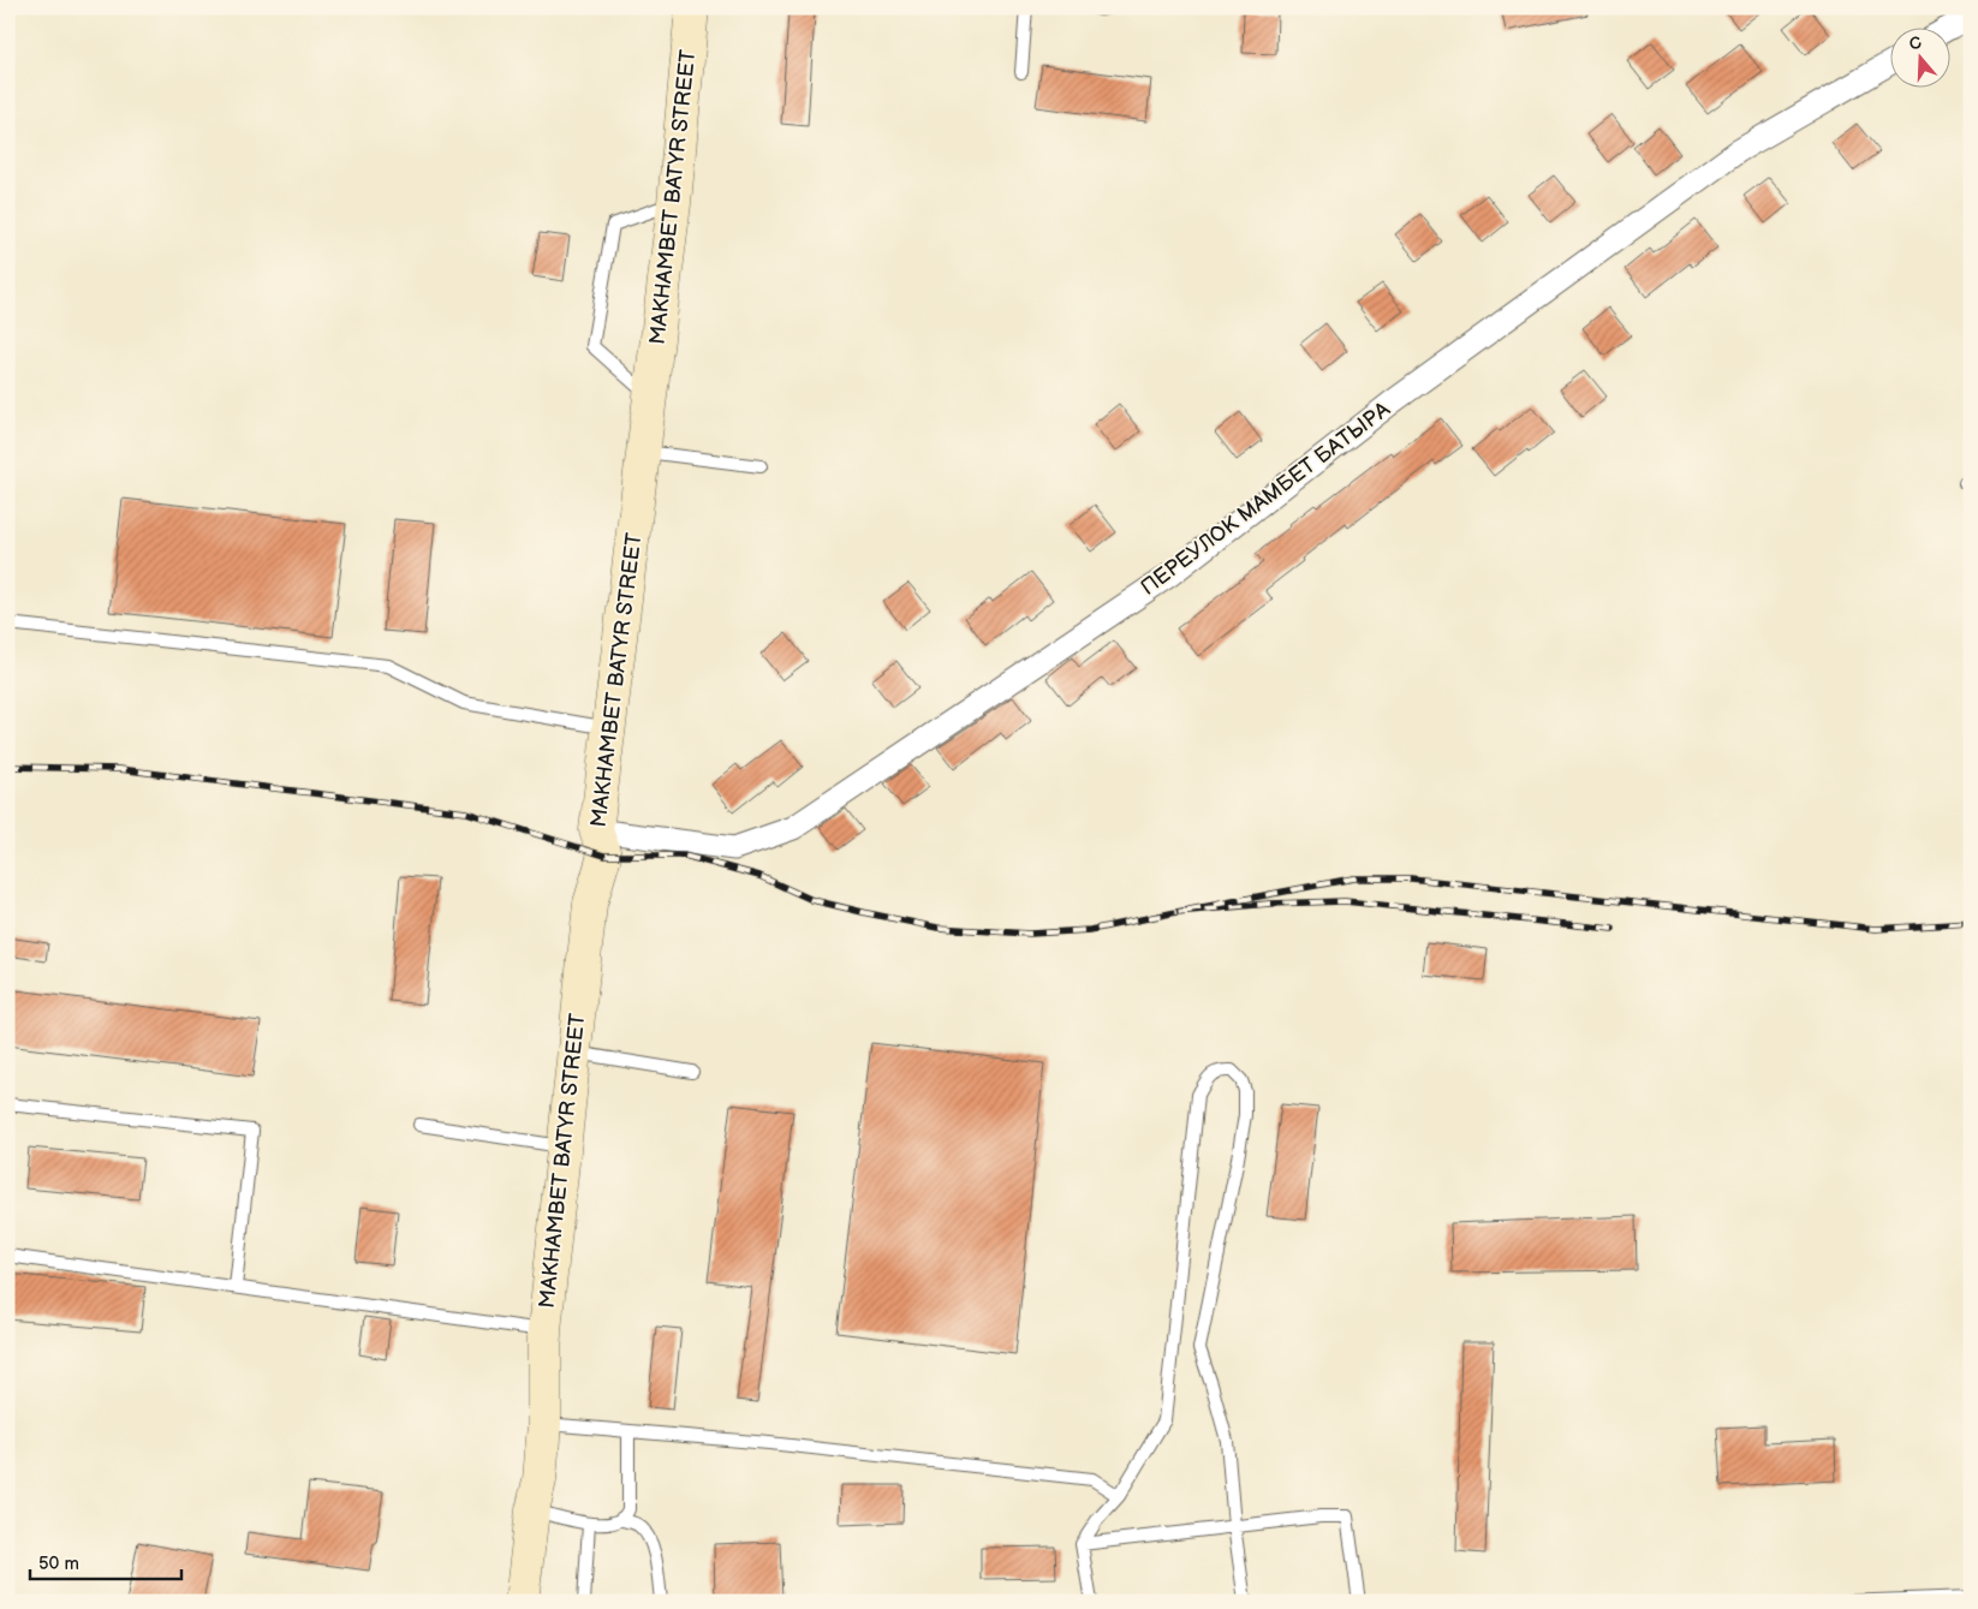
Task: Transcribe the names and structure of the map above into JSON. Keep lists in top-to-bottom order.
{
  "streets": {
    "street": ["MAKHAMBET BATYR STREET", "ПЕРЕУЛОК МАМБЕТ БАТЫРА"]
  },
  "crossings": [
    ["MAKHAMBET BATYR STREET", "ПЕРЕУЛОК МАМБЕТ БАТЫРА"]
  ],
  "scale_bar": "50 m",
  "north": "top"
}
